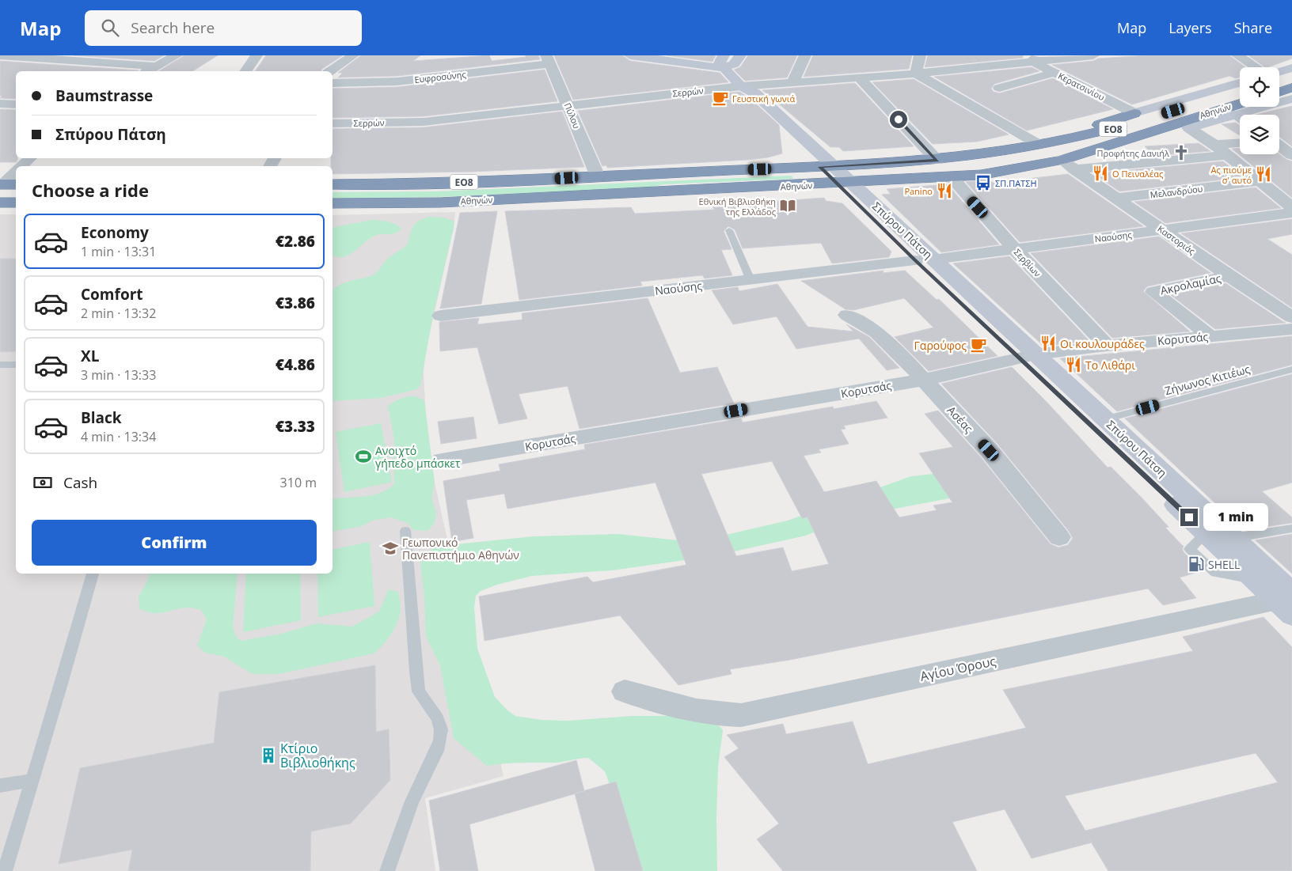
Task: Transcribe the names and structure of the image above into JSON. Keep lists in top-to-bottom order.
{
  "streets": {
    "highway": ["Αθηνών", "ΕΟ8"],
    "street": [
      "Ευφροσύνης",
      "Κερατσινίου",
      "Σερρών",
      "Πύλου",
      "Μελανδρύου",
      "Σπύρου Πάτση",
      "Ναούσης",
      "Καστοριάς",
      "Σερβίων",
      "Ακρολαμίας",
      "Κορυτσάς",
      "Ασέας",
      "Αγίου Όρους"
    ],
    "lane": ["Ζήνωνος Κιτιέως"]
  },
  "crossings": [
    ["Ευφροσύνης", "Πύλου"],
    ["Κερατσινίου", "Σερρών"],
    ["Κερατσινίου", "Αθηνών"],
    ["Σερρών", "Πύλου"],
    ["Σερρών", "Σπύρου Πάτση"],
    ["Αθηνών", "Πύλου"],
    ["Αθηνών", "Σπύρου Πάτση"],
    ["Αθηνών", "Καστοριάς"],
    ["Αθηνών", "Σερβίων"],
    ["Μελανδρύου", "Καστοριάς"],
    ["Σπύρου Πάτση", "Ναούσης"],
    ["Σπύρου Πάτση", "Κορυτσάς"],
    ["Σπύρου Πάτση", "Ζήνωνος Κιτιέως"],
    ["Σπύρου Πάτση", "Αγίου Όρους"],
    ["Ναούσης", "Καστοριάς"],
    ["Ναούσης", "Σερβίων"],
    ["Καστοριάς", "Ακρολαμίας"],
    ["Σερβίων", "Κορυτσάς"],
    ["Ακρολαμίας", "Κορυτσάς"],
    ["Κορυτσάς", "Ασέας"]
  ],
  "places": {
    "cafe": ["Γευστική γωνιά", "Γαρούφος"],
    "church": ["Προφήτης Δανιήλ"],
    "restaurant": [
      "Ο Πειναλέας",
      "Ας πιούμε σ' αυτό",
      "Panino",
      "Οι κουλουράδες",
      "Το Λιθάρι"
    ],
    "bus stop": ["ΣΠ.ΠΑΤΣΗ"],
    "library": ["Εθνική Βιβλιοθήκη της Ελλάδος"],
    "sports": ["Ανοιχτό γήπεδο μπάσκετ"],
    "school or university": ["Γεωπονικό Πανεπιστήμιο Αθηνών"],
    "fuel station": ["SHELL"],
    "building": ["Κτίριο Βιβλιοθήκης"]
  },
  "page": {
    "header": "Map",
    "search": "Search here",
    "nav": ["Map", "Layers", "Share"],
    "banner": ["Baumstrasse", "Σπύρου Πάτση"],
    "heading": "Choose a ride",
    "list": [
      {
        "name": "Economy",
        "note": "1 min · 13:31",
        "value": "€2.86"
      },
      {
        "name": "Comfort",
        "note": "2 min · 13:32",
        "value": "€3.86"
      },
      {
        "name": "XL",
        "note": "3 min · 13:33",
        "value": "€4.86"
      },
      {
        "name": "Black",
        "note": "4 min · 13:34",
        "value": "€3.33"
      }
    ],
    "pay": ["Cash", "310 m"],
    "bubble": "1 min",
    "buttons": "Confirm"
  }
}
